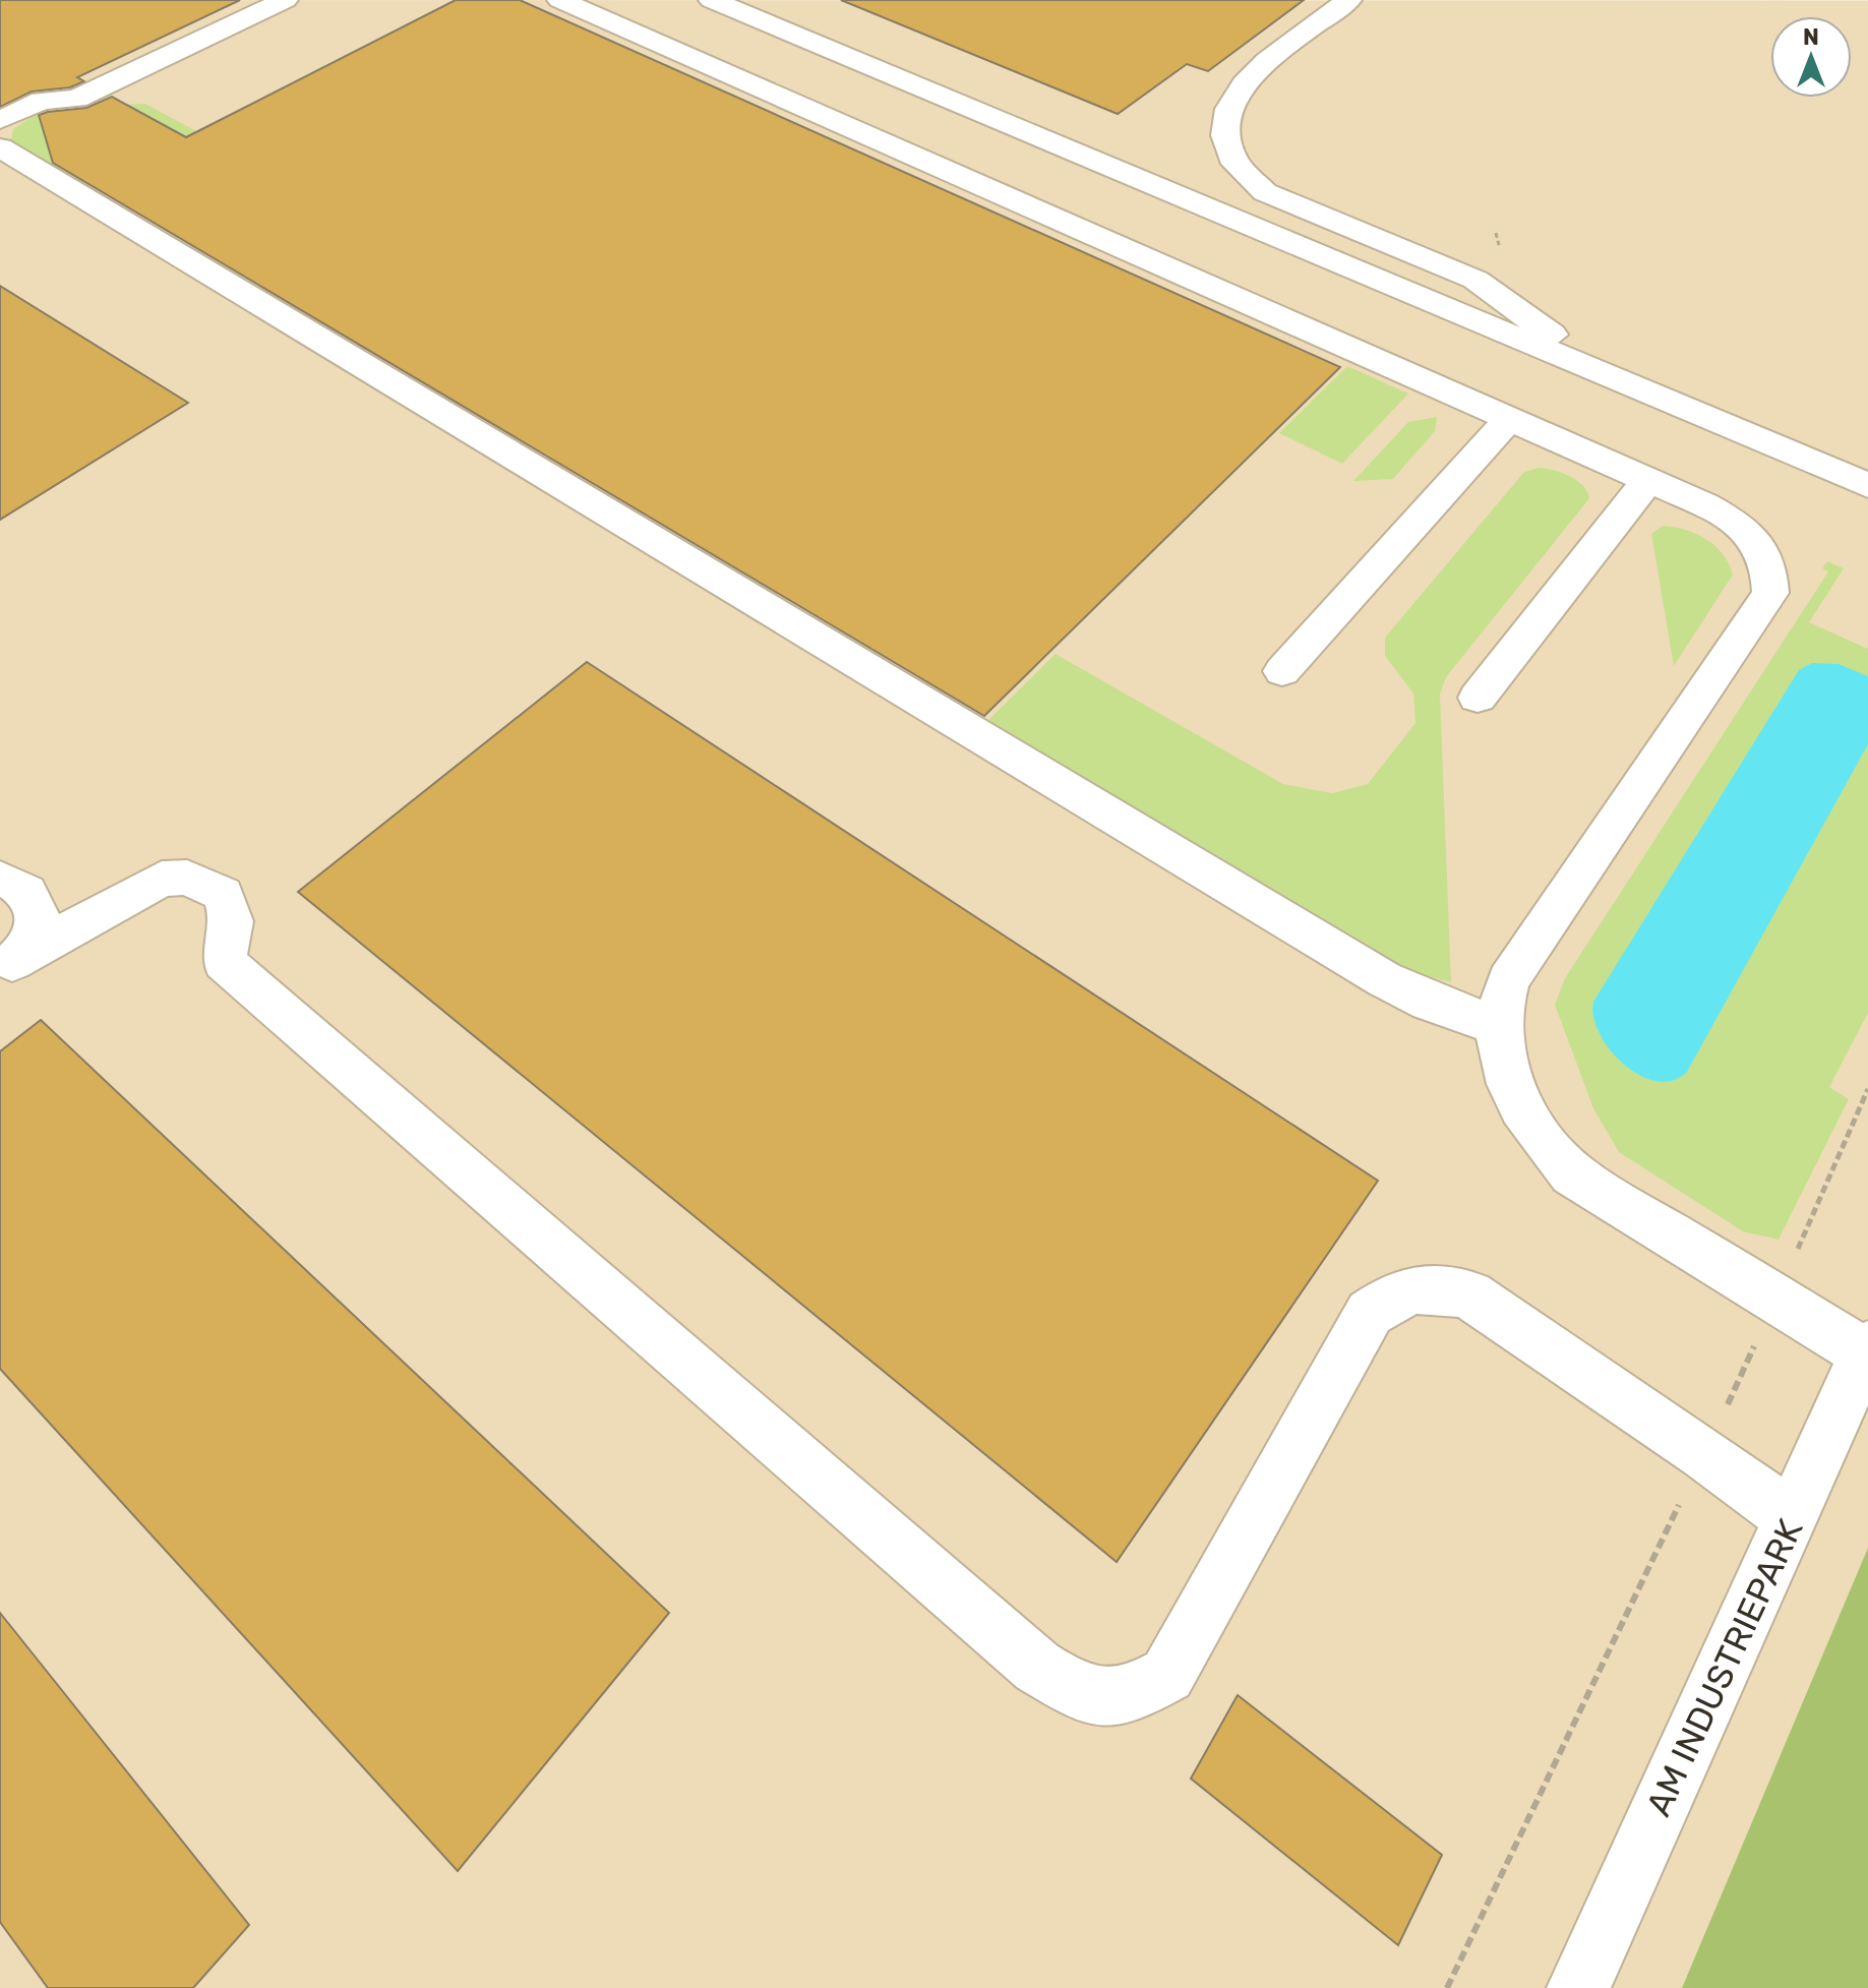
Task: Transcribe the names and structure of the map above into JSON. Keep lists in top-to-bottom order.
{
  "streets": {
    "street": ["AM INDUSTRIEPARK"]
  },
  "north": "top"
}
